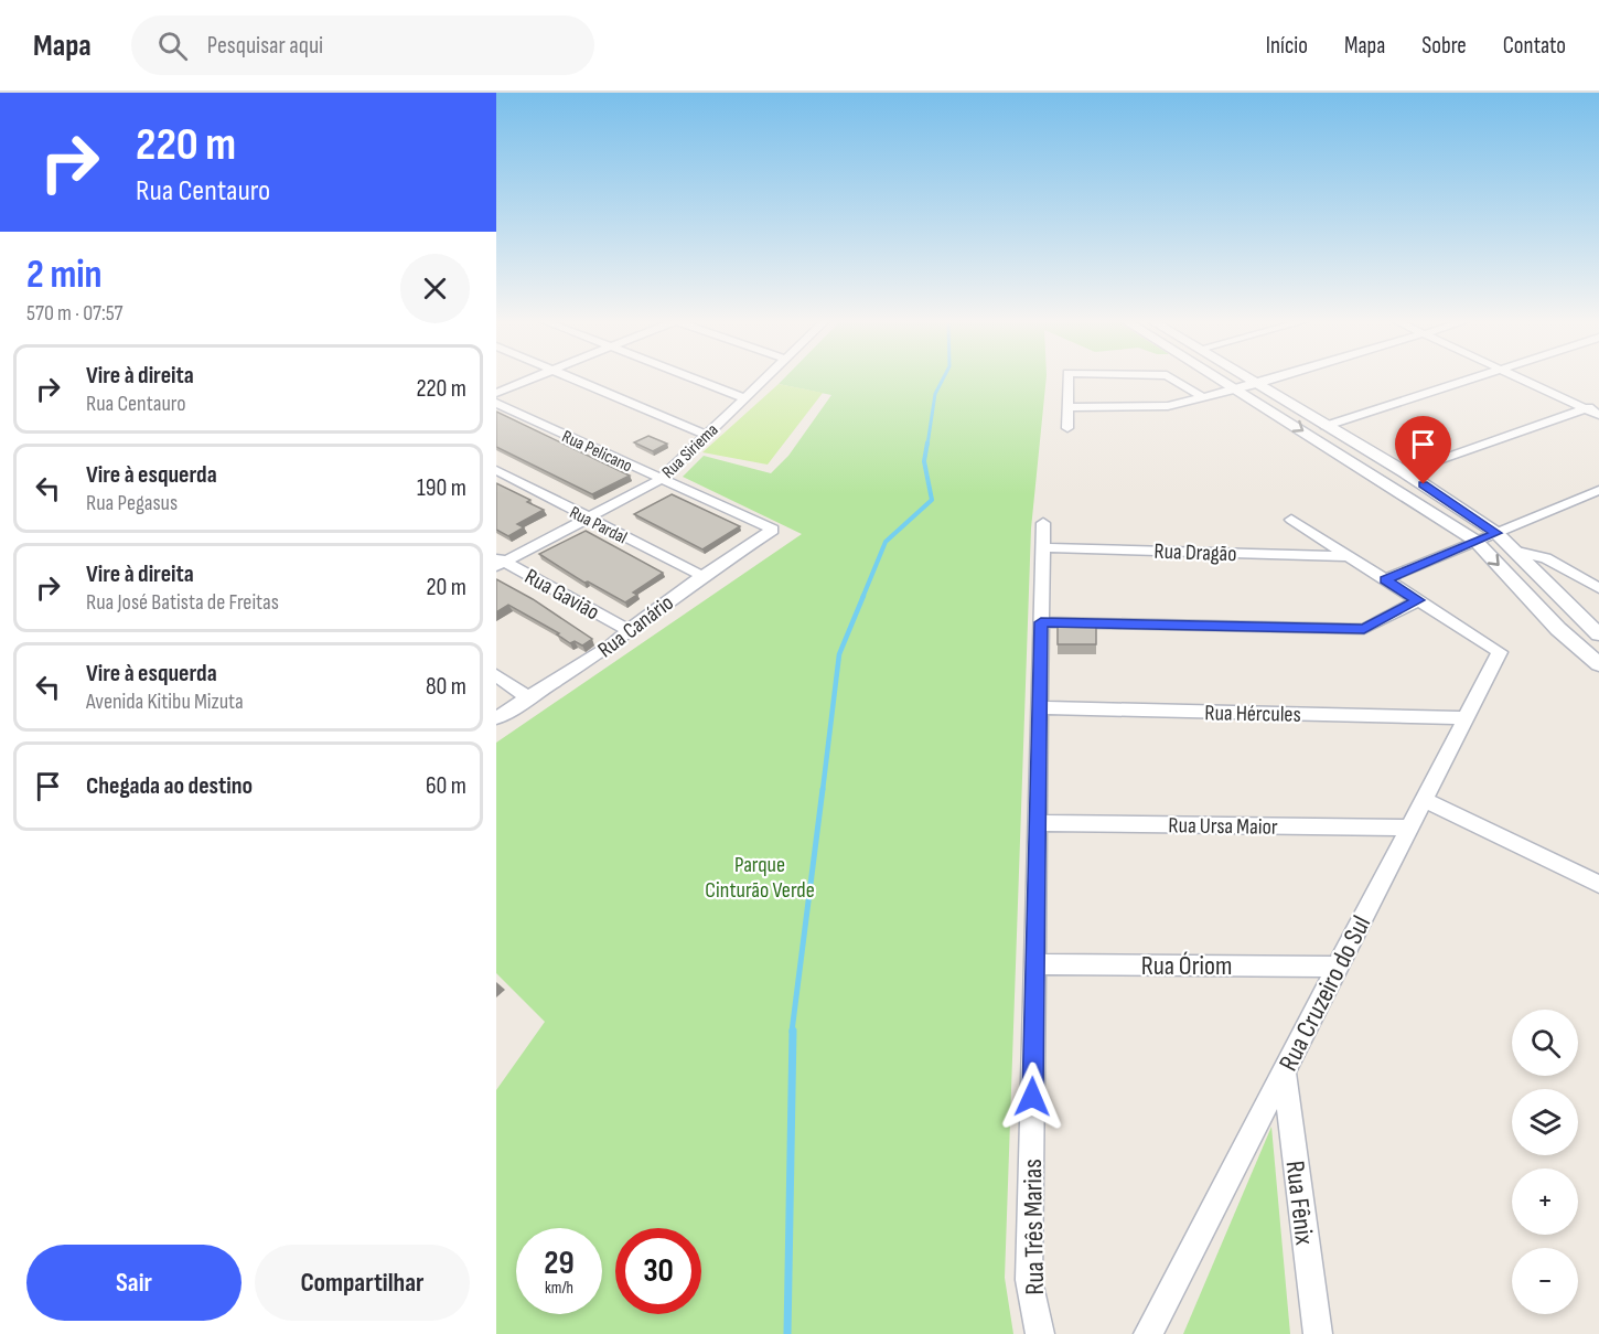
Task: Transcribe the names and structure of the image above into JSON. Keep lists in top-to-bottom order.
{
  "streets": {
    "street": [
      "Rua Pelicano",
      "Rua Siriema",
      "Rua Pardal",
      "Rua Dragão",
      "Rua Gavião",
      "Rua Canário",
      "Rua Hércules",
      "Rua Ursa Maior",
      "Rua Óriom",
      "Rua Cruzeiro do Sul",
      "Rua Fênix",
      "Rua Três Marias"
    ]
  },
  "crossings": [
    ["Rua Pelicano", "Rua Siriema"],
    ["Rua Pelicano", "Rua Canário"],
    ["Rua Siriema", "Rua Pardal"],
    ["Rua Siriema", "Rua Gavião"],
    ["Rua Pardal", "Rua Canário"],
    ["Rua Dragão", "Rua Três Marias"],
    ["Rua Gavião", "Rua Canário"],
    ["Rua Hércules", "Rua Cruzeiro do Sul"],
    ["Rua Hércules", "Rua Três Marias"],
    ["Rua Ursa Maior", "Rua Cruzeiro do Sul"],
    ["Rua Ursa Maior", "Rua Três Marias"],
    ["Rua Óriom", "Rua Cruzeiro do Sul"],
    ["Rua Óriom", "Rua Três Marias"],
    ["Rua Cruzeiro do Sul", "Rua Fênix"]
  ],
  "parks": ["Parque Cinturão Verde"],
  "page": {
    "header": "Mapa",
    "search": "Pesquisar aqui",
    "nav": [
      "Início",
      "Mapa",
      "Sobre",
      "Contato"
    ],
    "turn": ["220 m", "Rua Centauro"],
    "heading": ["2 min", "570 m · 07:57"],
    "list": [
      {
        "name": "Vire à direita",
        "note": "Rua Centauro",
        "value": "220 m"
      },
      {
        "name": "Vire à esquerda",
        "note": "Rua Pegasus",
        "value": "190 m"
      },
      {
        "name": "Vire à direita",
        "note": "Rua José Batista de Freitas",
        "value": "20 m"
      },
      {
        "name": "Vire à esquerda",
        "note": "Avenida Kitibu Mizuta",
        "value": "80 m"
      },
      {
        "name": "Chegada ao destino",
        "value": "60 m"
      }
    ],
    "map_buttons": ["+", "−"],
    "speed": "29 km/h",
    "limit": "30",
    "buttons": ["Sair", "Compartilhar"]
  }
}
